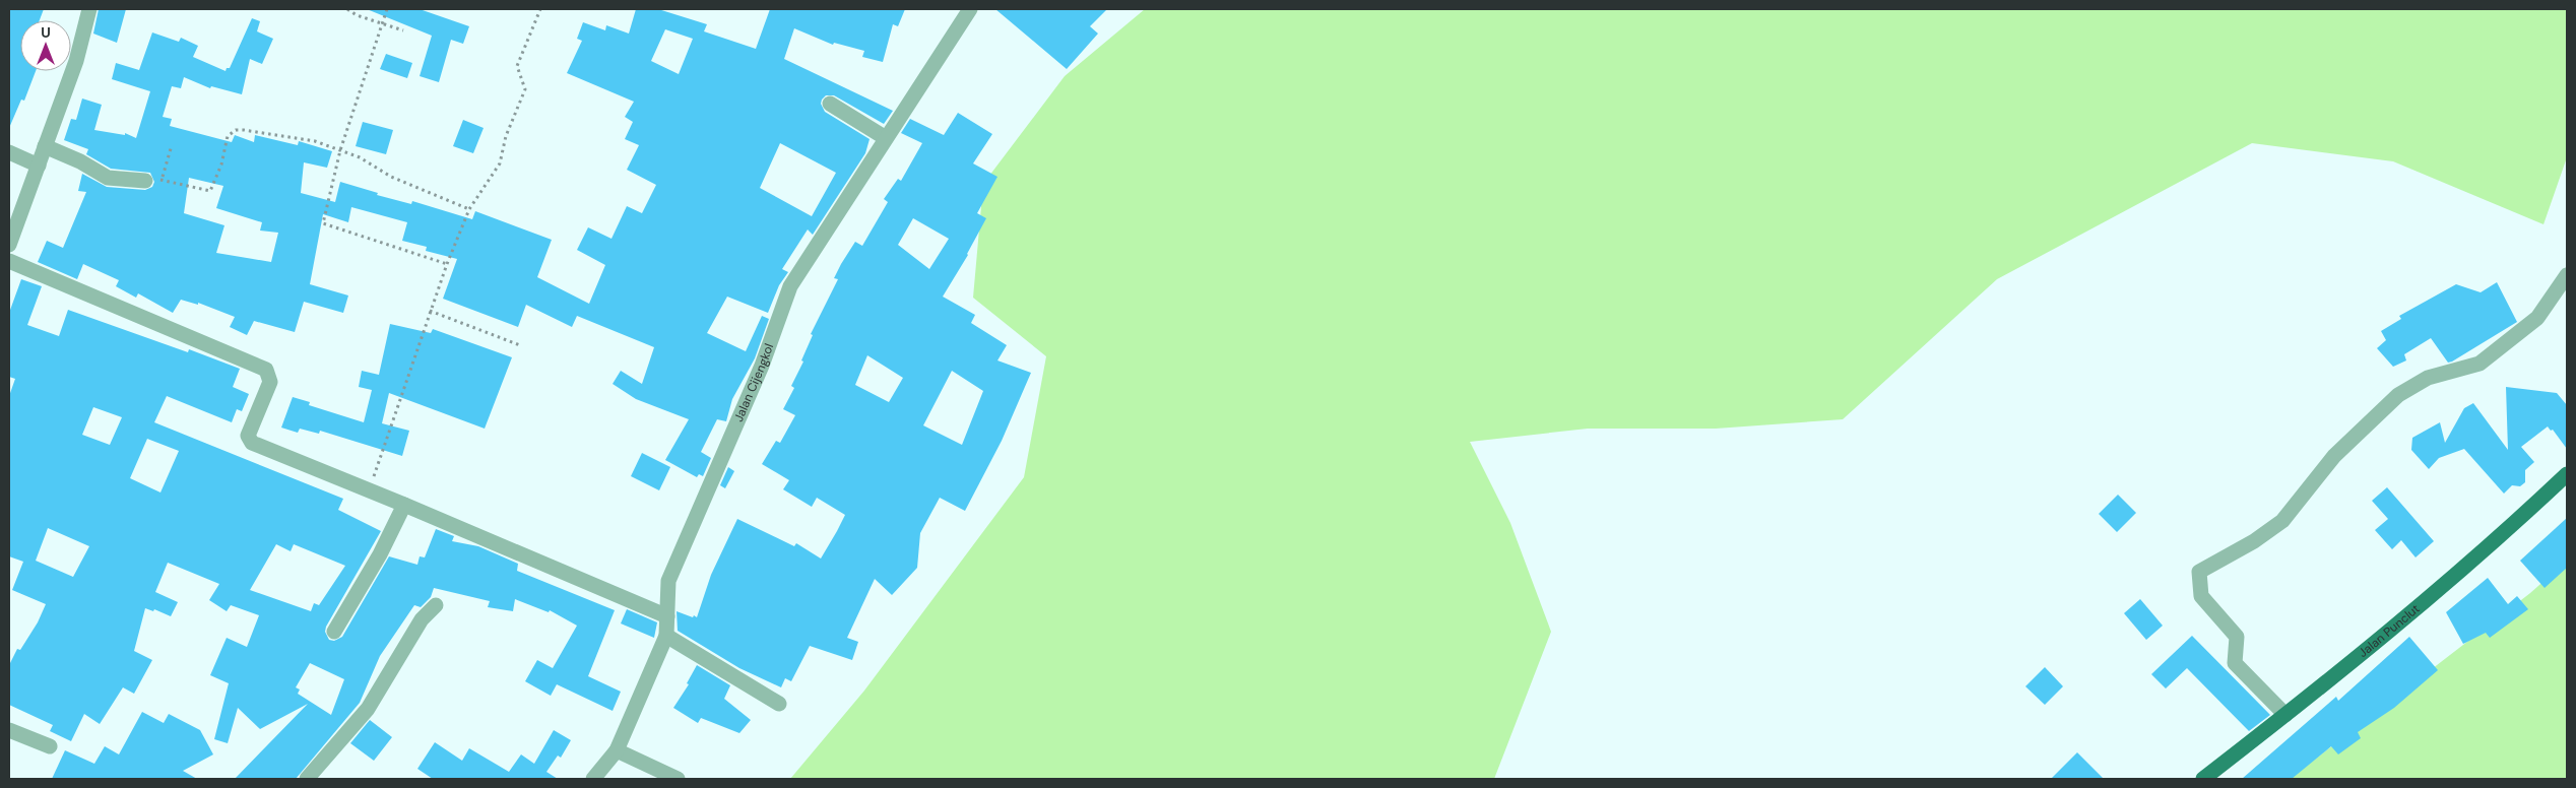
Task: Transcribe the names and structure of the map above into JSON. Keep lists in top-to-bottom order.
{
  "streets": {
    "main road": ["Jalan Punclut"],
    "street": ["Jalan Cijengkol"]
  },
  "north": "top"
}
